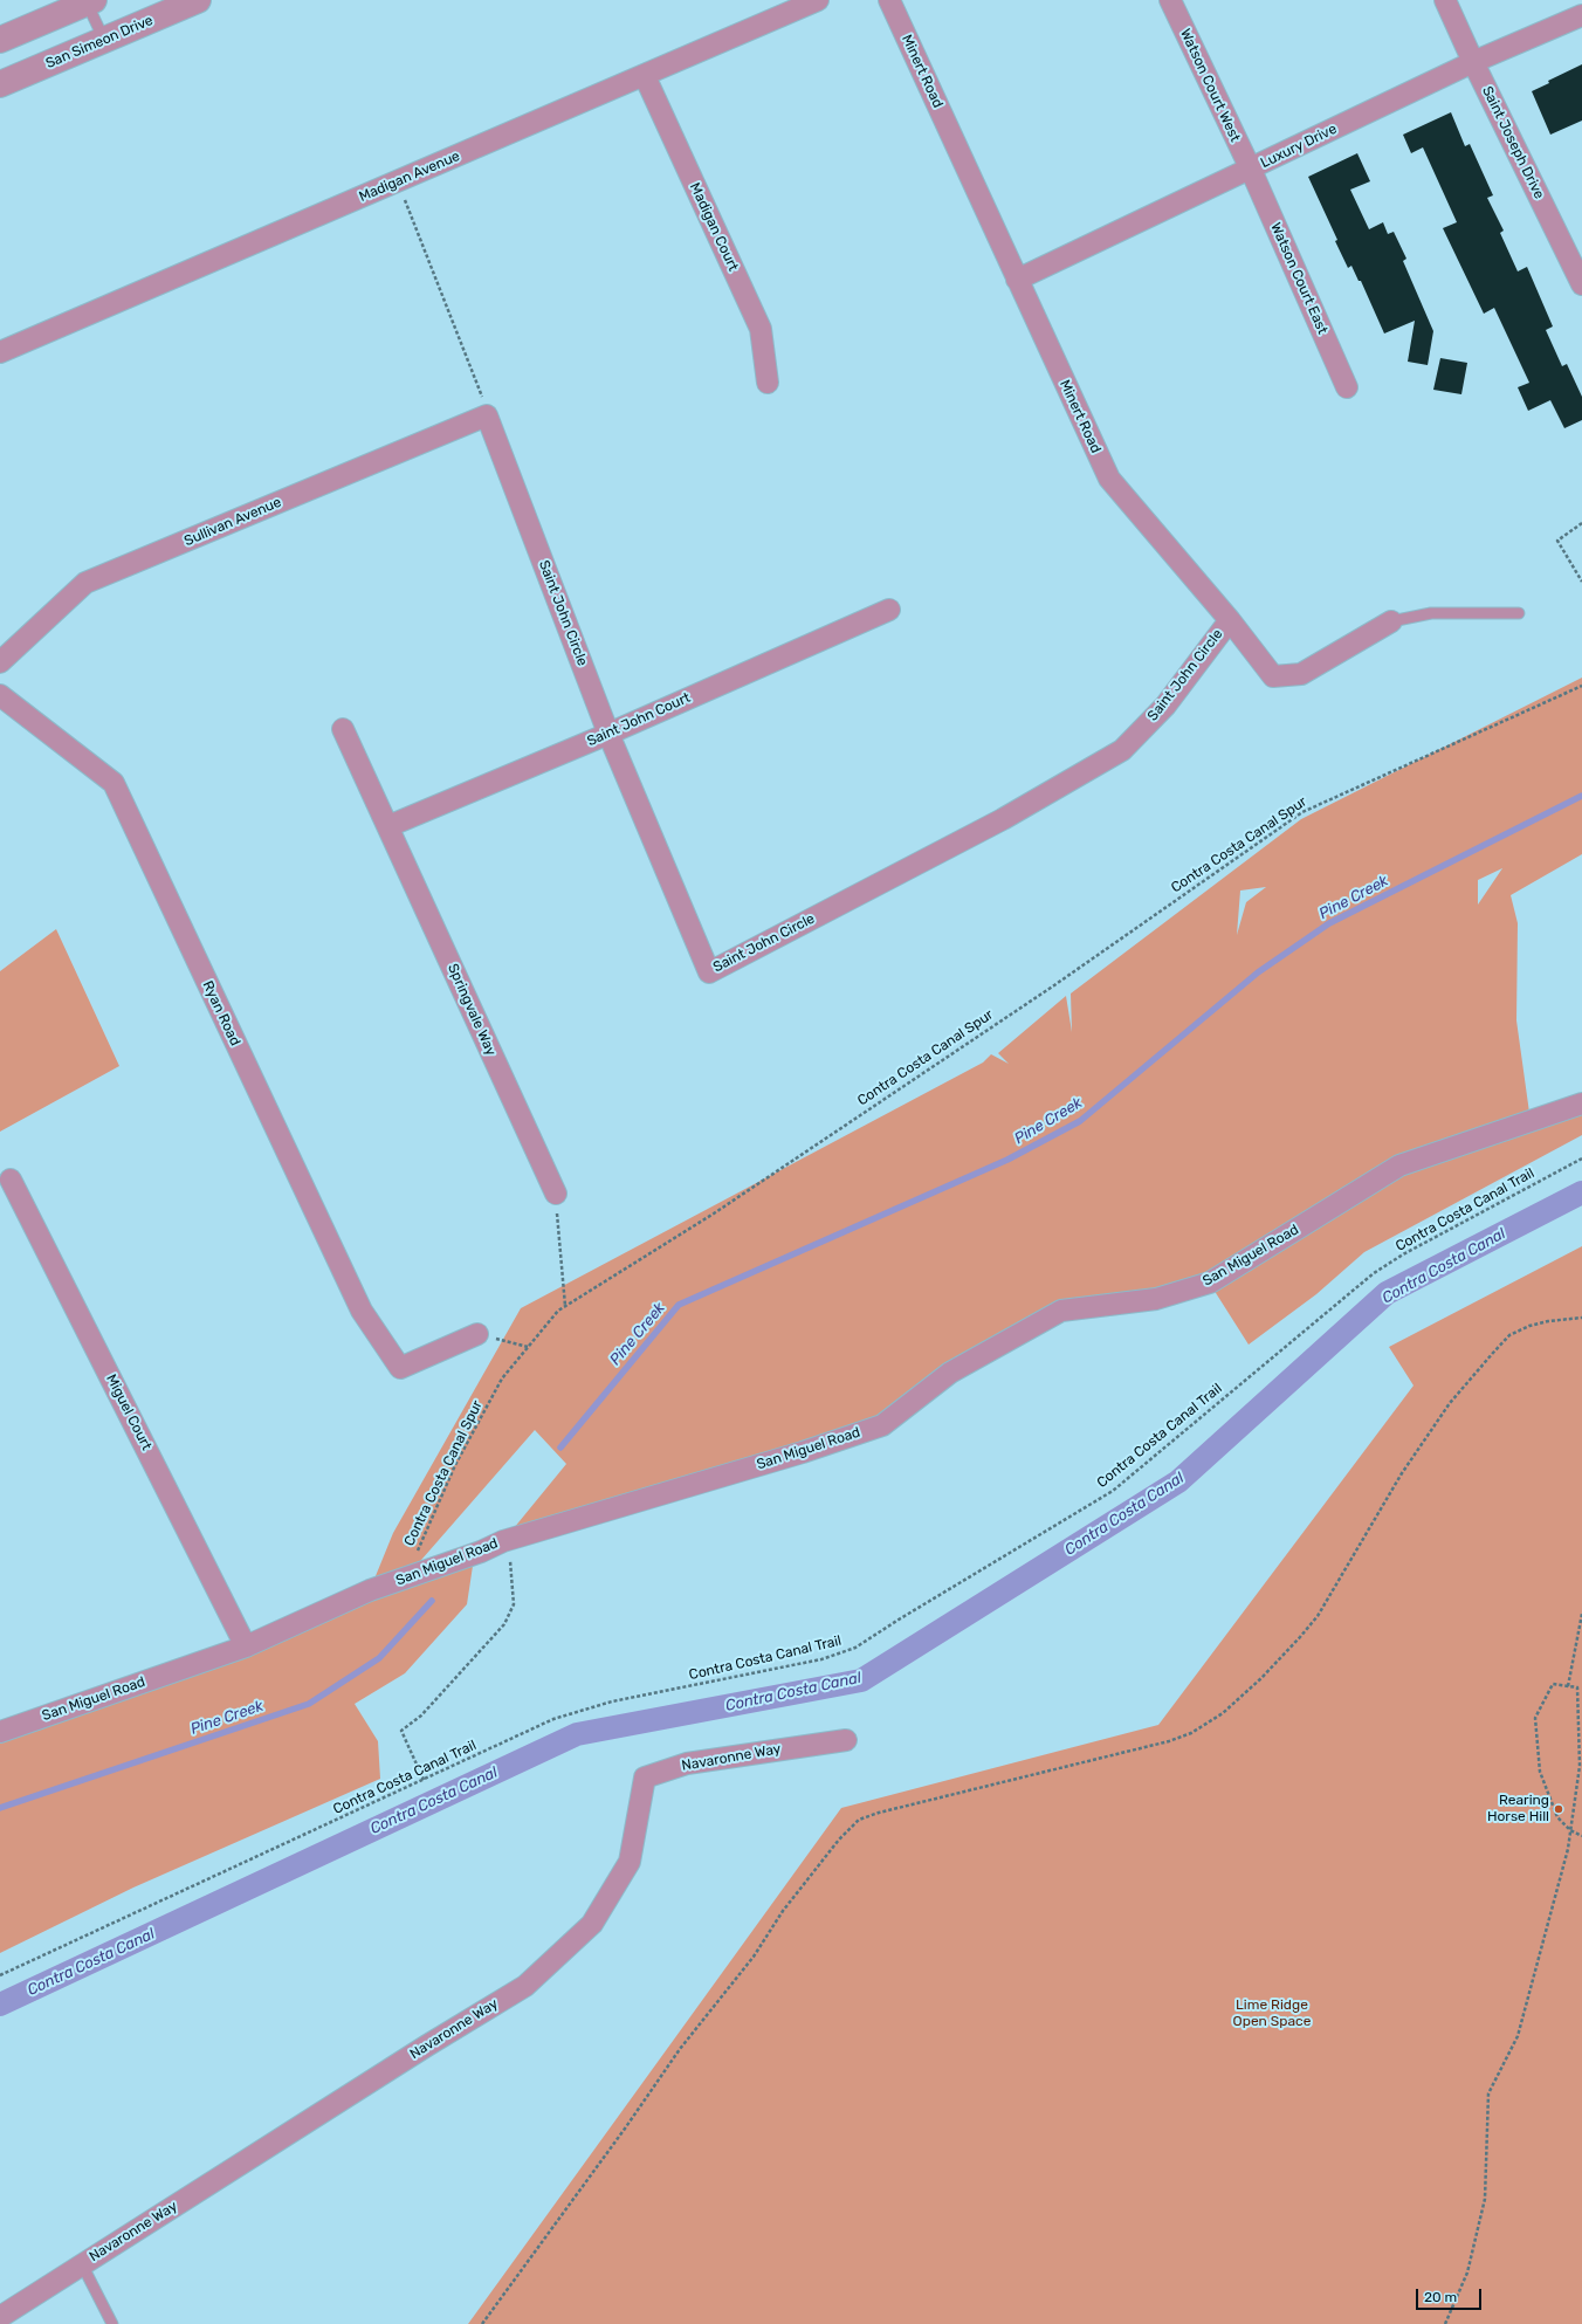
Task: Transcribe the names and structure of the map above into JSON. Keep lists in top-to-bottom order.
{
  "streets": {
    "street": [
      "San Simeon Drive",
      "Minert Road",
      "Watson Court West",
      "Saint Joseph Drive",
      "Luxury Drive",
      "Madigan Avenue",
      "Madigan Court",
      "Watson Court East",
      "Sullivan Avenue",
      "Saint John Circle",
      "Saint John Court",
      "Springvale Way",
      "Ryan Road",
      "San Miguel Road",
      "Miguel Court",
      "Navaronne Way"
    ],
    "path": ["Contra Costa Canal Spur", "Contra Costa Canal Trail"]
  },
  "crossings": [
    ["Minert Road", "Luxury Drive"],
    ["Minert Road", "Saint John Circle"],
    ["Watson Court West", "Luxury Drive"],
    ["Watson Court West", "Watson Court East"],
    ["Saint Joseph Drive", "Luxury Drive"],
    ["Luxury Drive", "Watson Court East"],
    ["Madigan Avenue", "Madigan Court"],
    ["Sullivan Avenue", "Saint John Circle"],
    ["Saint John Circle", "Saint John Court"],
    ["Saint John Court", "Springvale Way"],
    ["Contra Costa Canal Spur", "San Miguel Road"],
    ["San Miguel Road", "Miguel Court"]
  ],
  "water": ["Pine Creek", "Contra Costa Canal"],
  "parks": ["Lime Ridge Open Space"],
  "places": ["Rearing Horse Hill"],
  "scale_bar": "20 m"
}
